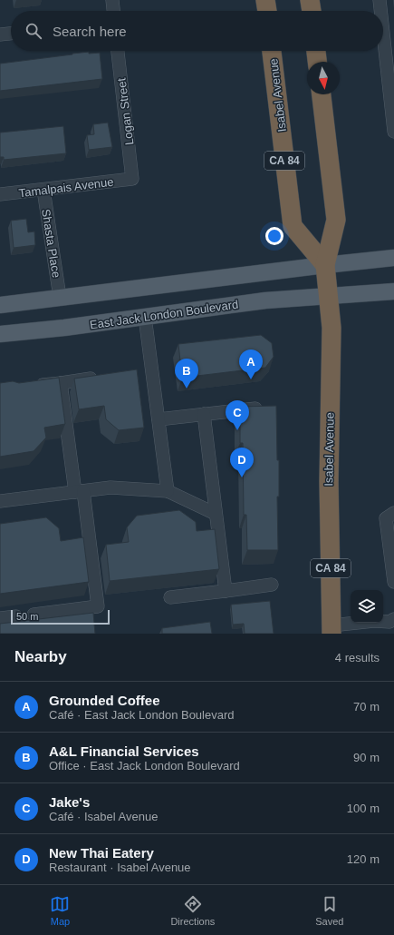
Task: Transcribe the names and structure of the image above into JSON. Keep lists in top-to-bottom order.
{
  "streets": {
    "highway": ["Isabel Avenue", "CA 84"],
    "main road": ["East Jack London Boulevard"],
    "street": ["Logan Street", "Tamalpais Avenue", "Shasta Place"]
  },
  "crossings": [
    ["Isabel Avenue", "East Jack London Boulevard"],
    ["Logan Street", "Tamalpais Avenue"],
    ["Tamalpais Avenue", "Shasta Place"]
  ],
  "scale_bar": "50 m",
  "north": "bottom",
  "page": {
    "search": "Search here",
    "pins": [
      "A",
      "B",
      "C",
      "D"
    ],
    "scale": "50 m",
    "heading": ["Nearby", "4 results"],
    "list": [
      {
        "mark": "A",
        "name": "Grounded Coffee",
        "note": "Café · East Jack London Boulevard",
        "value": "70 m"
      },
      {
        "mark": "B",
        "name": "A&L Financial Services",
        "note": "Office · East Jack London Boulevard",
        "value": "90 m"
      },
      {
        "mark": "C",
        "name": "Jake's",
        "note": "Café · Isabel Avenue",
        "value": "100 m"
      },
      {
        "mark": "D",
        "name": "New Thai Eatery",
        "note": "Restaurant · Isabel Avenue",
        "value": "120 m"
      }
    ],
    "nav": ["Map", "Directions", "Saved"]
  }
}
